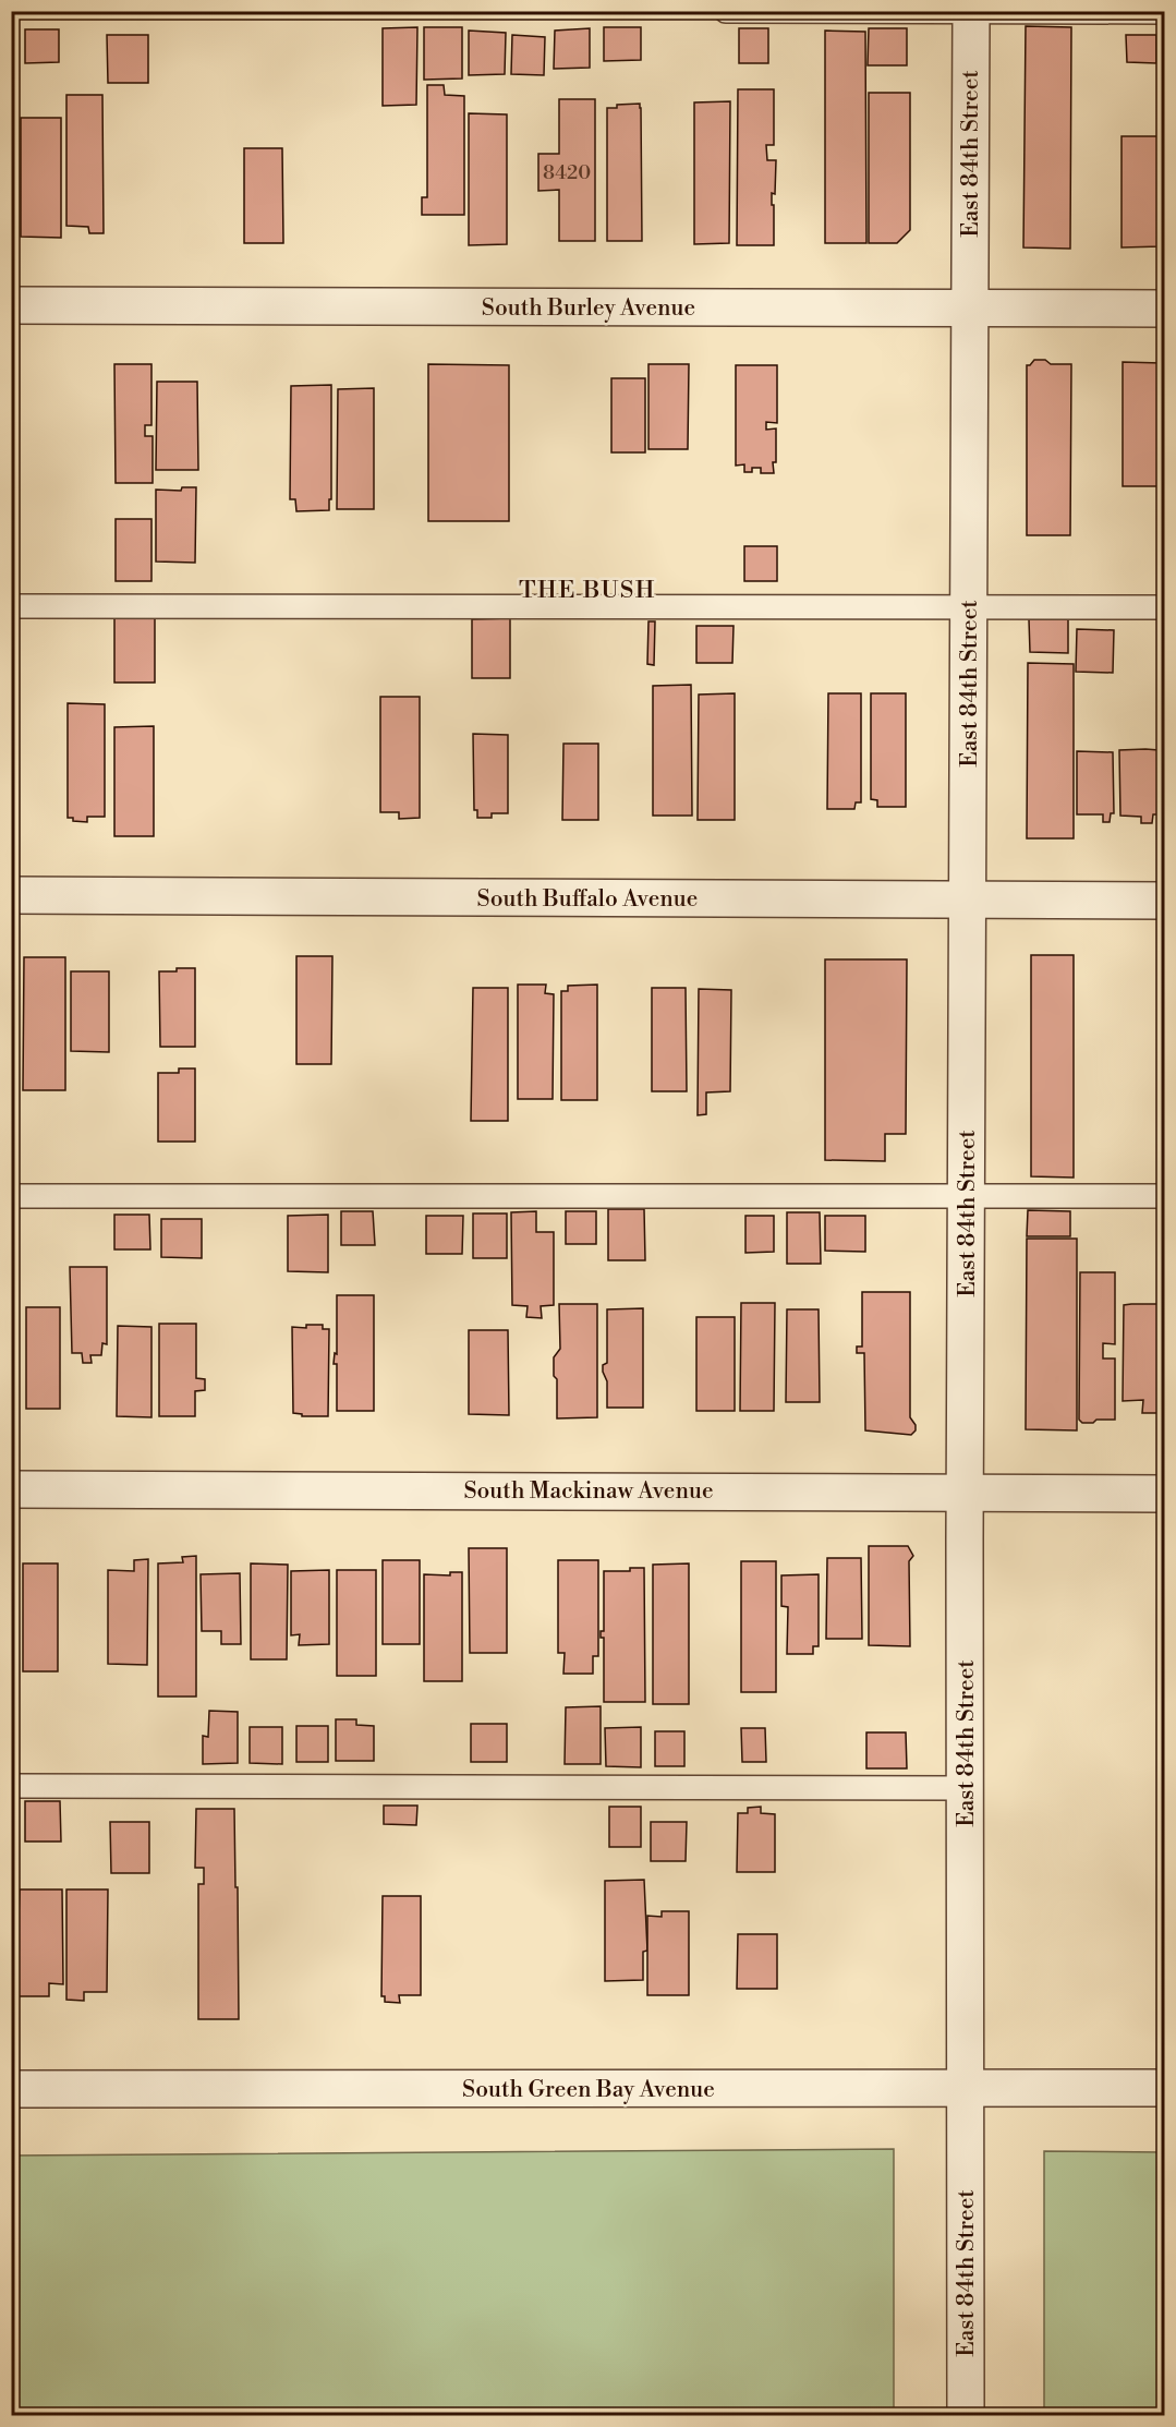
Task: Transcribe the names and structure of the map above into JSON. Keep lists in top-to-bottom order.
{
  "streets": {
    "street": [
      "East 84th Street",
      "South Burley Avenue",
      "South Buffalo Avenue",
      "South Mackinaw Avenue",
      "South Green Bay Avenue"
    ]
  },
  "crossings": [
    ["East 84th Street", "South Burley Avenue"],
    ["East 84th Street", "South Buffalo Avenue"],
    ["East 84th Street", "South Mackinaw Avenue"],
    ["East 84th Street", "South Green Bay Avenue"]
  ],
  "districts": ["THE BUSH"],
  "house_numbers": ["8420"]
}
